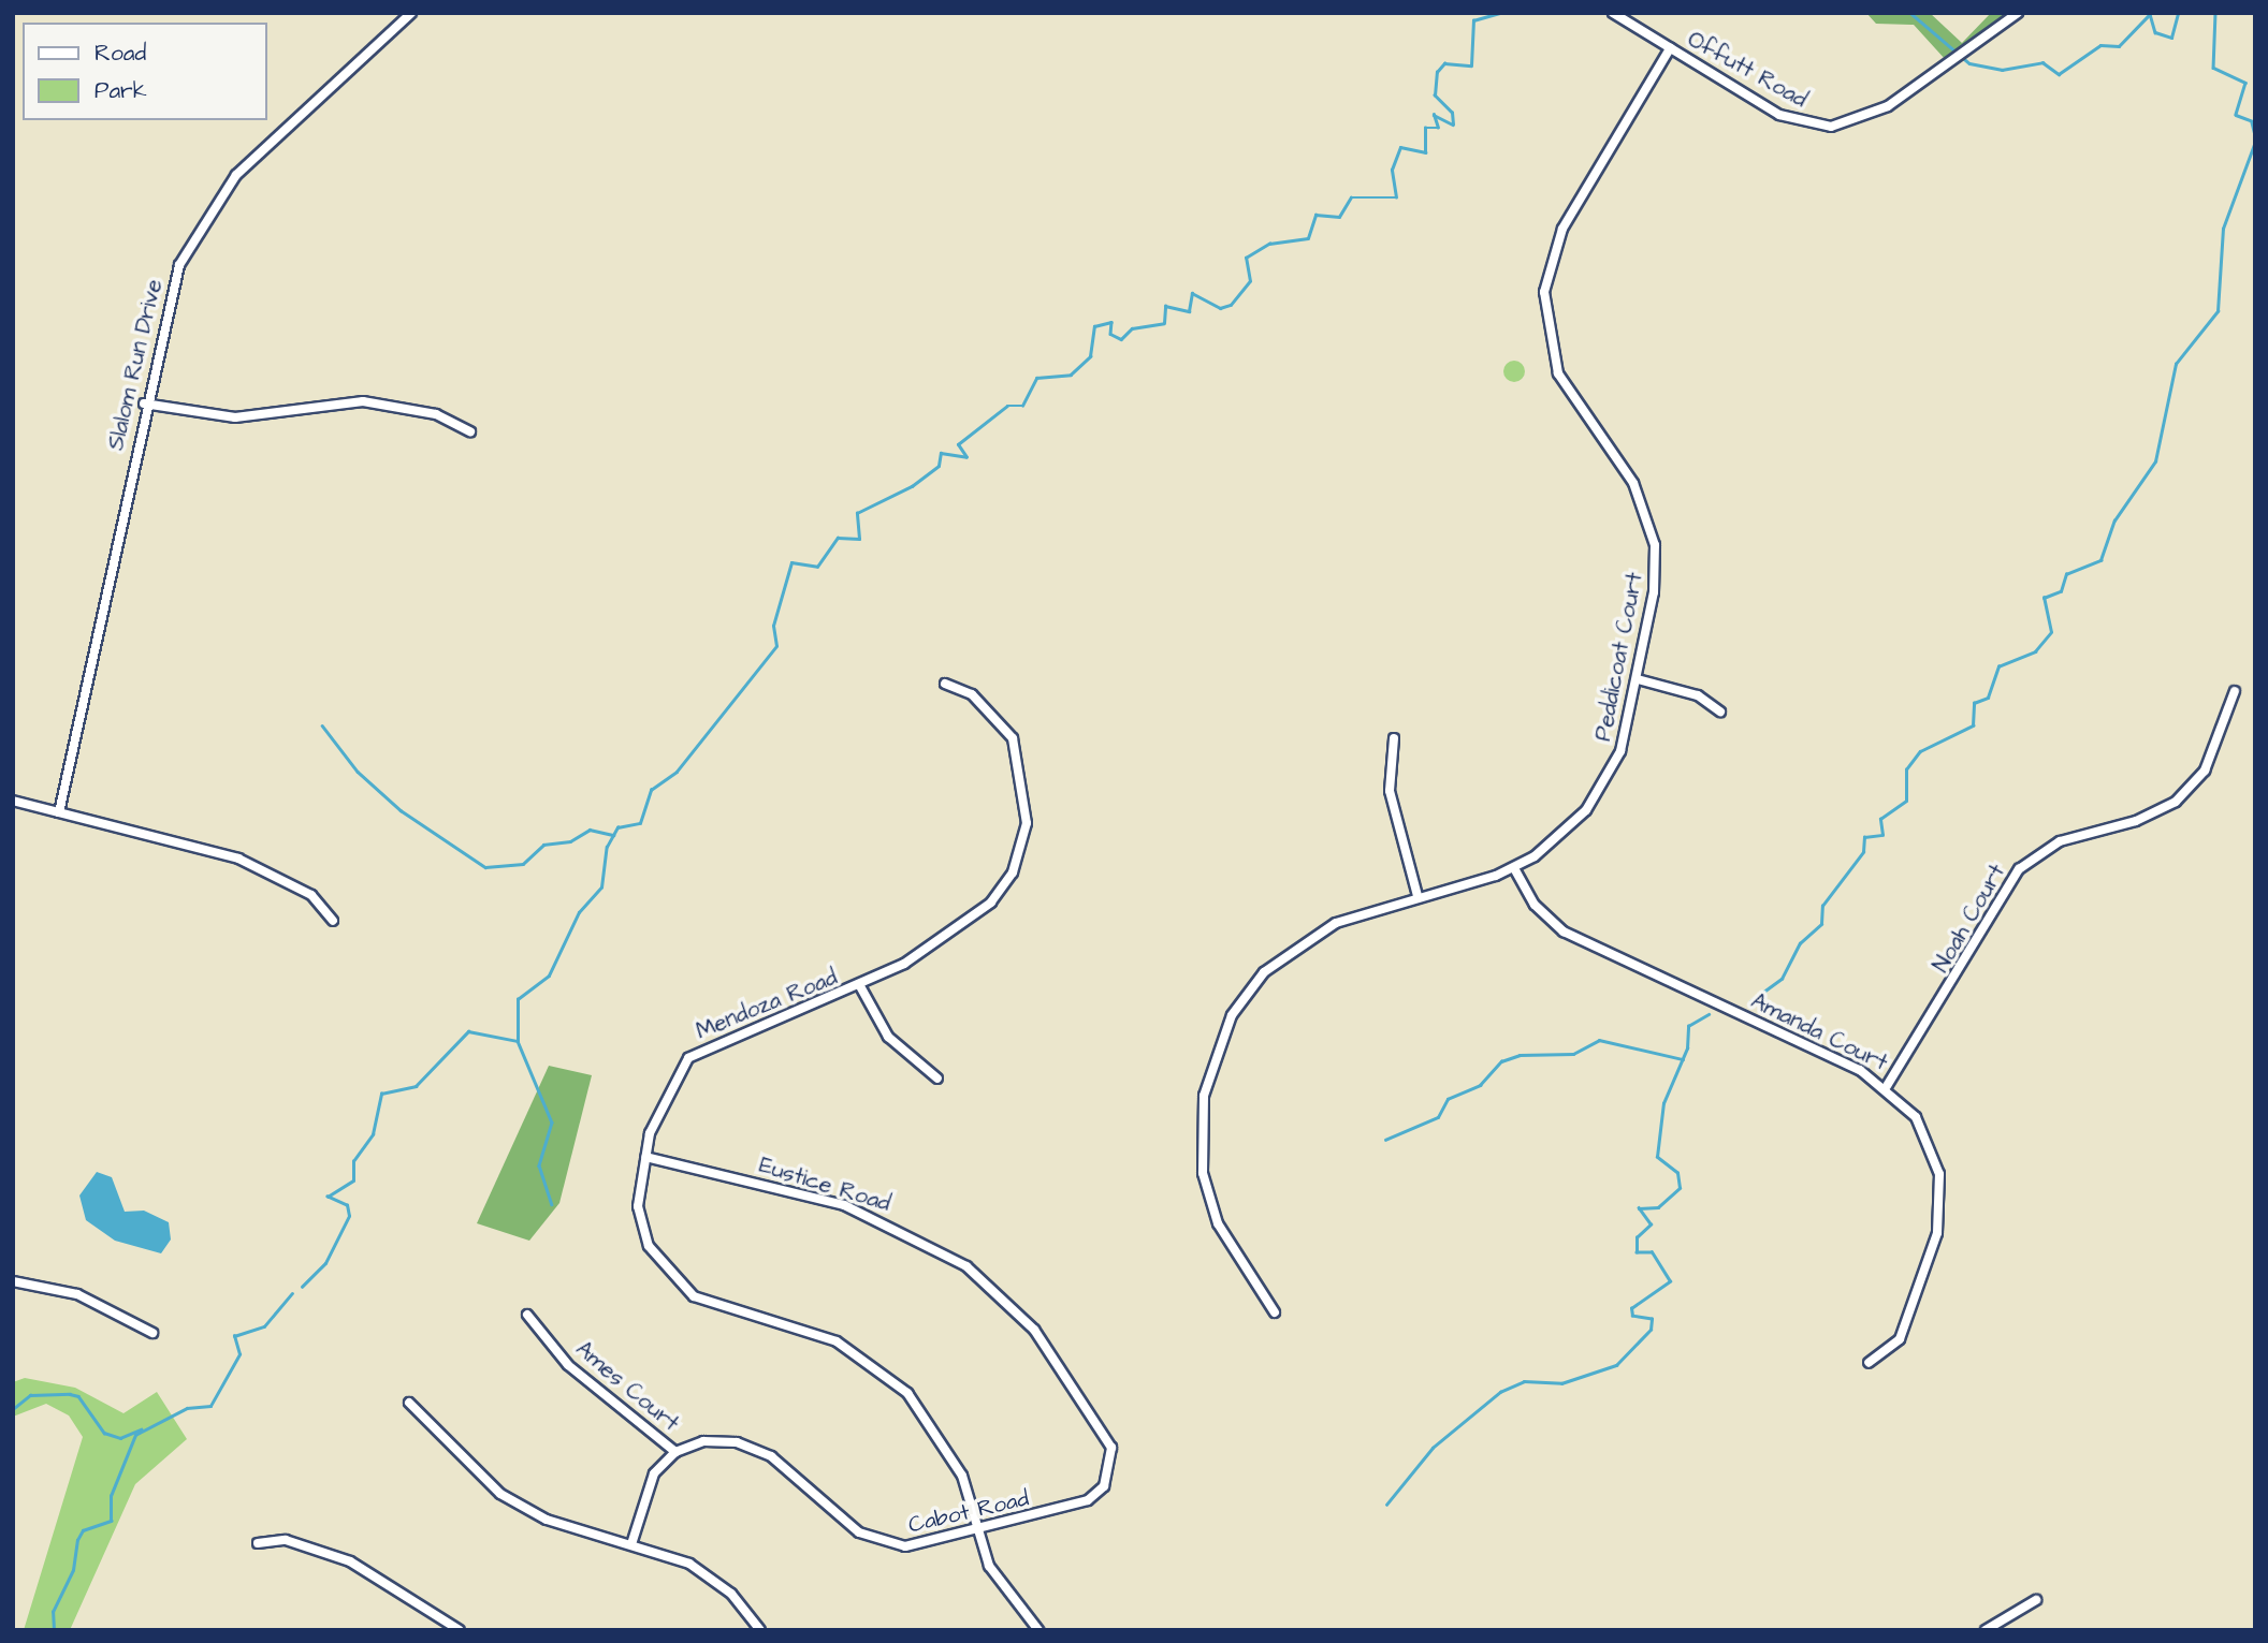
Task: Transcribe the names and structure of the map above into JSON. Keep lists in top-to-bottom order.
{
  "streets": {
    "street": [
      "Offutt Road",
      "Slalom Run Drive",
      "Peddicoat Court",
      "Noah Court",
      "Mendoza Road",
      "Amanda Court",
      "Eustice Road",
      "Ames Court",
      "Cabot Road"
    ]
  },
  "crossings": [
    ["Offutt Road", "Peddicoat Court"],
    ["Peddicoat Court", "Amanda Court"],
    ["Noah Court", "Amanda Court"],
    ["Mendoza Road", "Eustice Road"],
    ["Mendoza Road", "Cabot Road"],
    ["Eustice Road", "Cabot Road"],
    ["Ames Court", "Cabot Road"]
  ],
  "legend": ["Road", "Park"]
}
